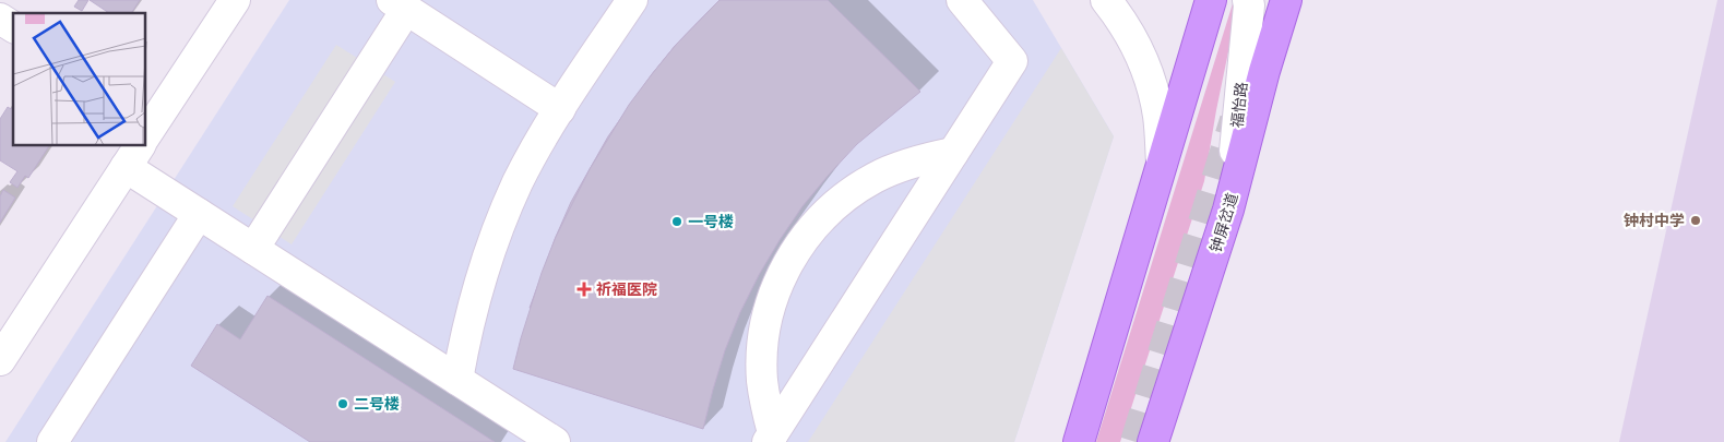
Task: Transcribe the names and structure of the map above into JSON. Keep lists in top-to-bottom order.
{
  "streets": {
    "main road": ["钟屏岔道"],
    "street": ["福怡路"]
  },
  "crossings": [
    ["福怡路", "钟屏岔道"]
  ],
  "places": {
    "other": ["钟村中学", "一号楼", "二号楼"],
    "health": ["祈福医院"]
  }
}
